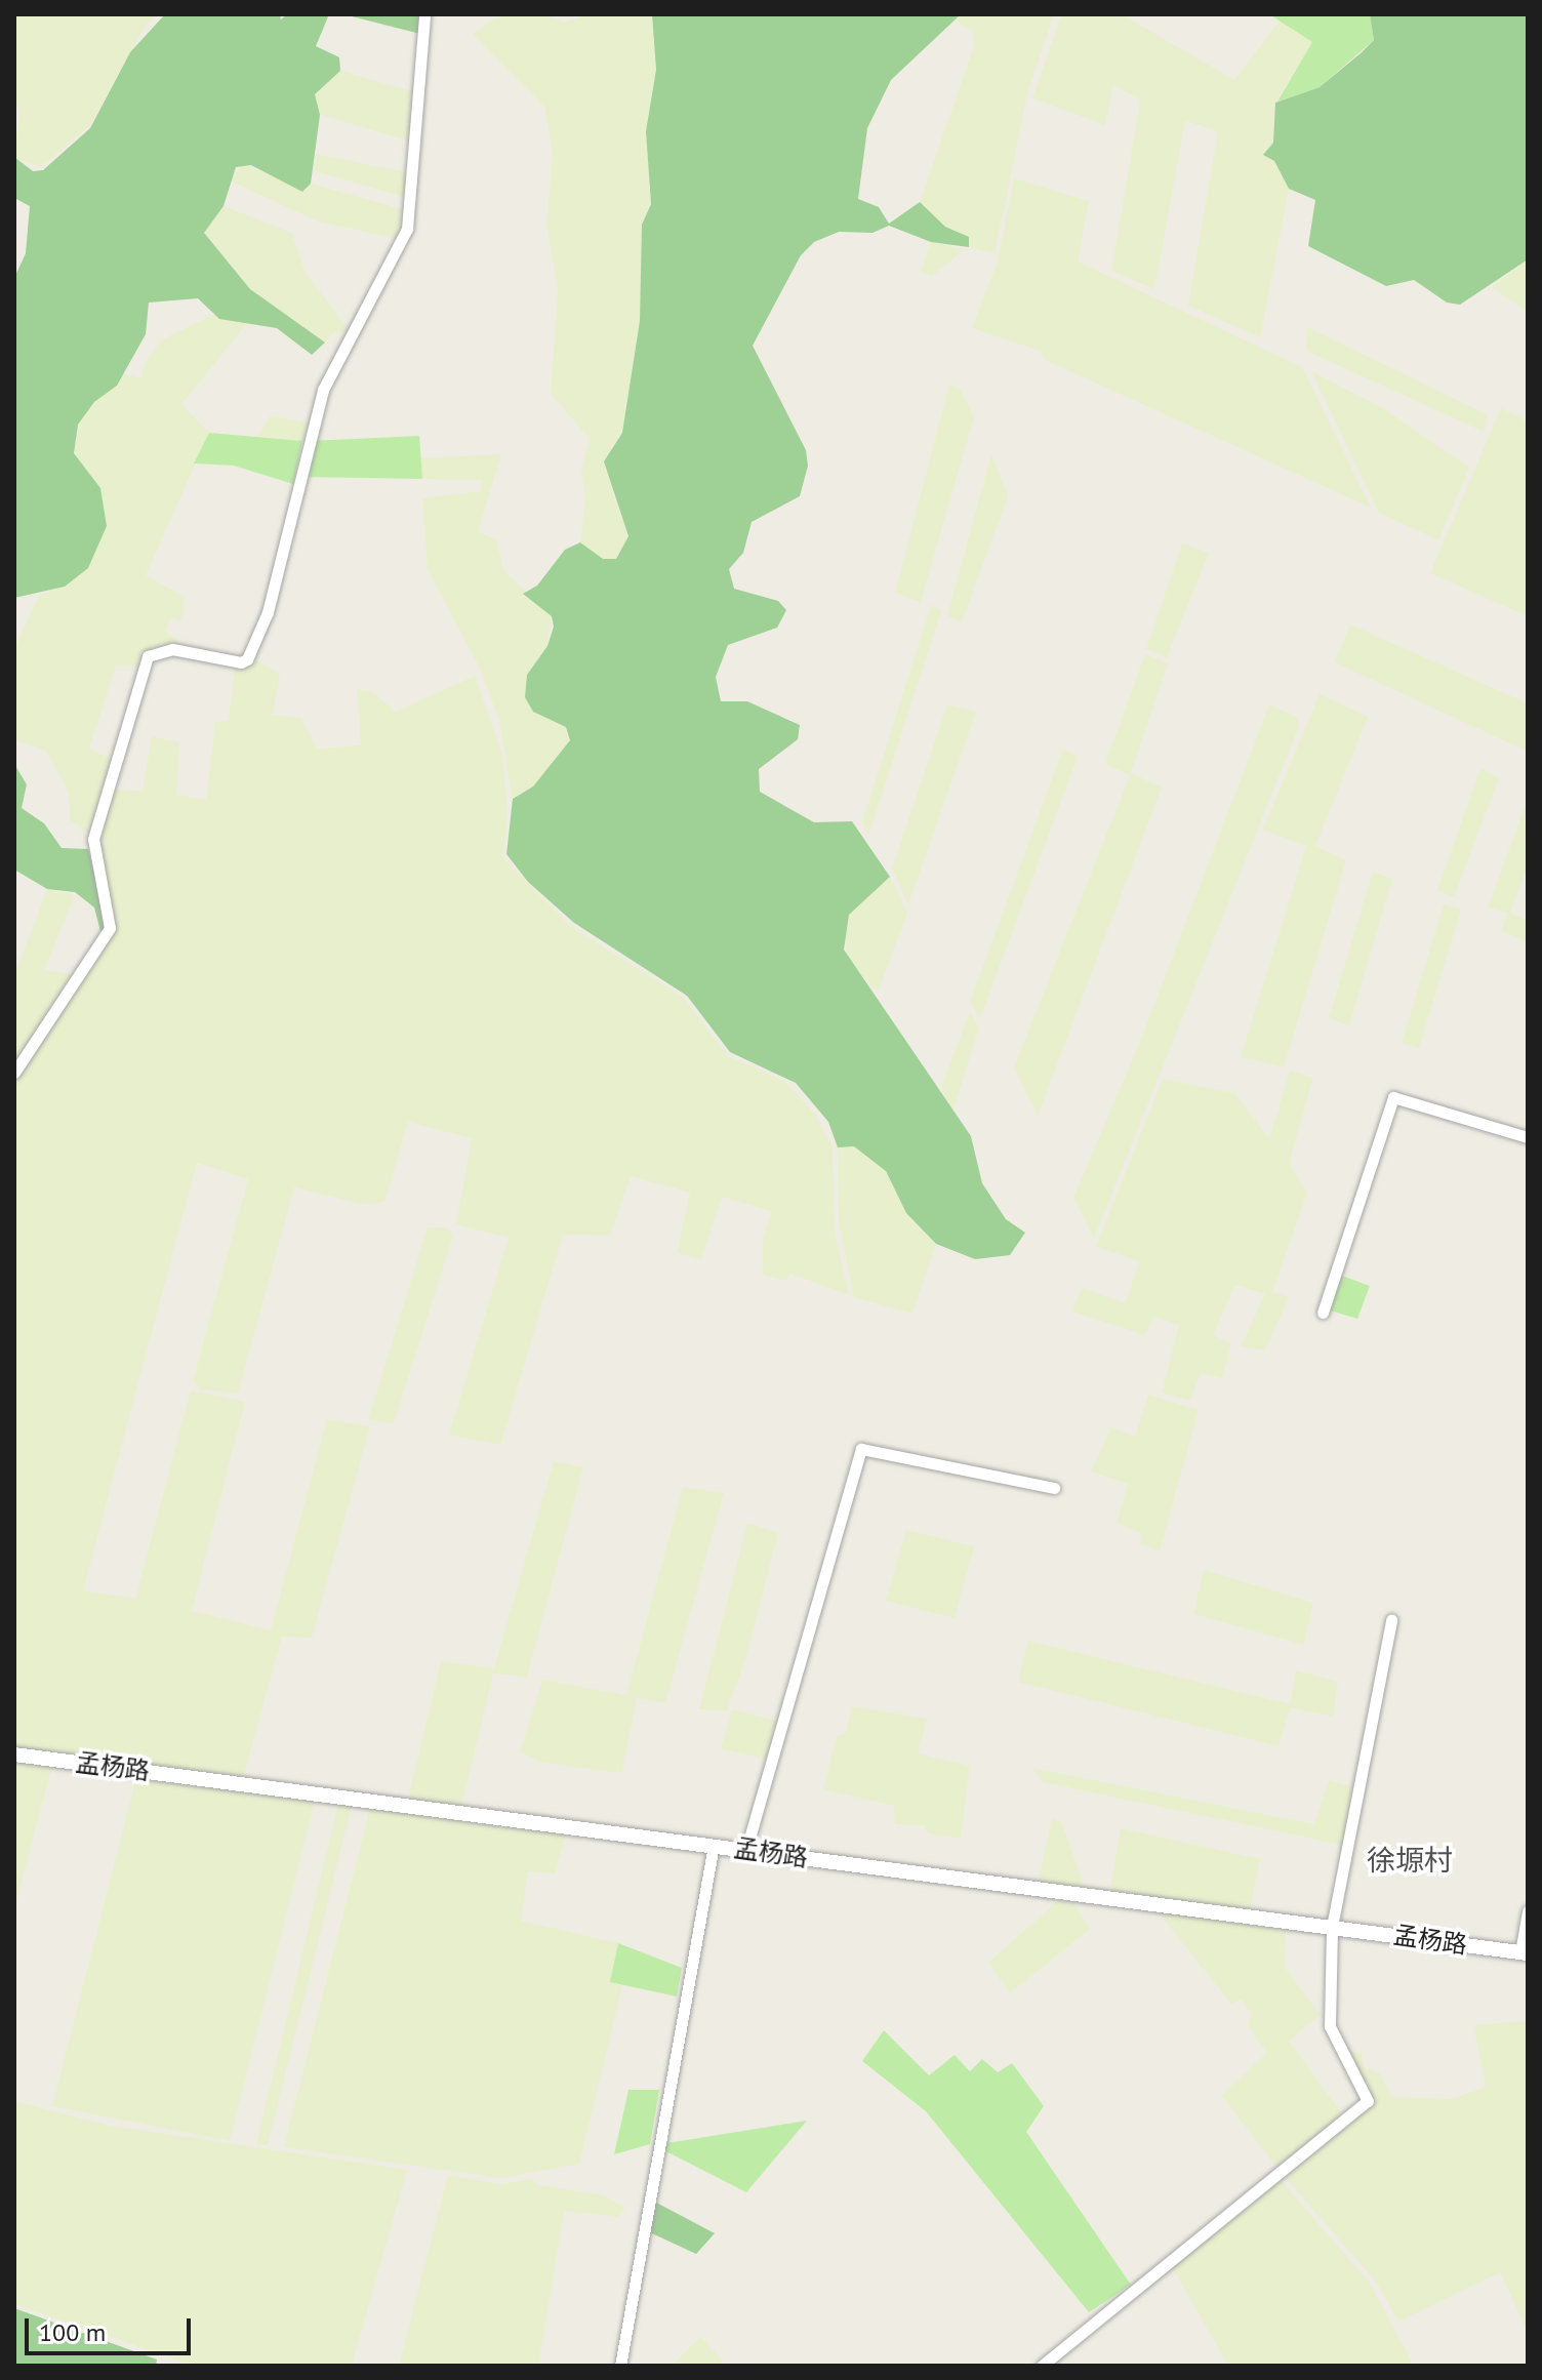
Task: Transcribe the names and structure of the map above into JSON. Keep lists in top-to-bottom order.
{
  "streets": {
    "street": ["孟杨路"]
  },
  "districts": ["徐塬村"],
  "scale_bar": "100 m"
}
